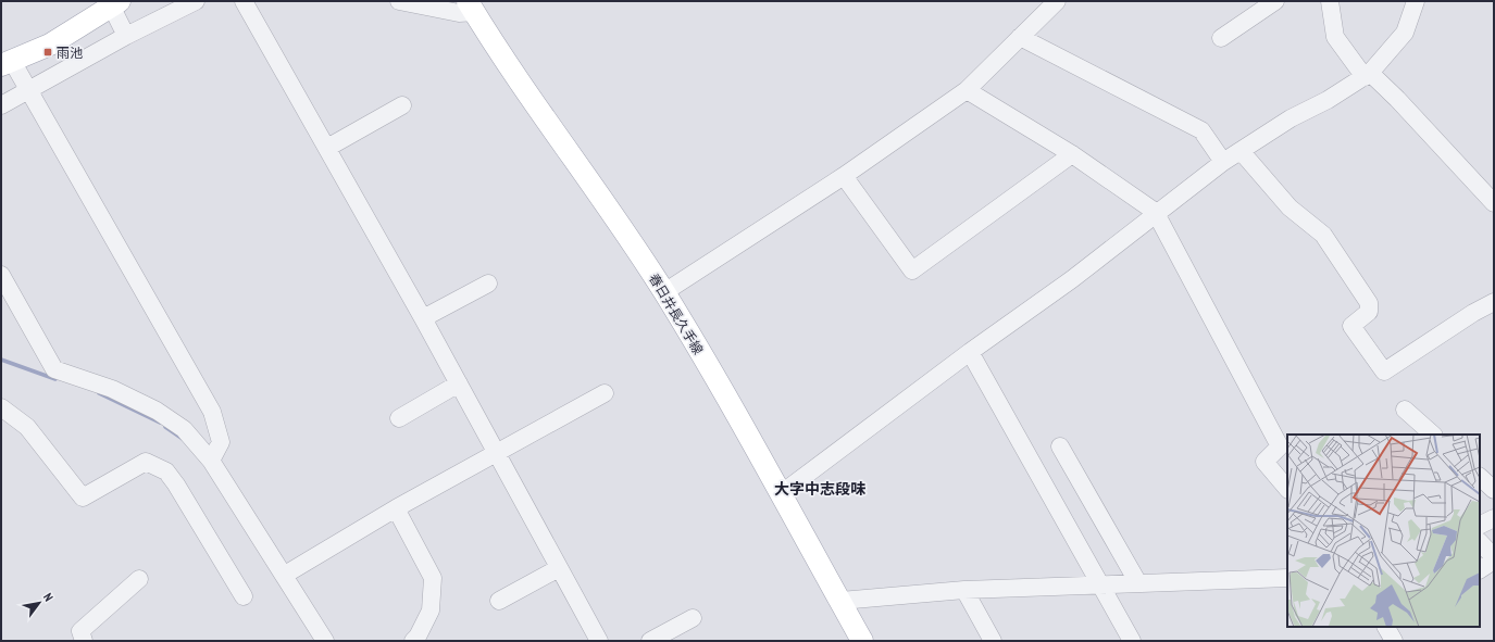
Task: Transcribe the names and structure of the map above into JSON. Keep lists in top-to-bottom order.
{
  "streets": {
    "main road": ["春日井長久手線"]
  },
  "districts": ["大字中志段味"],
  "places": {
    "transit": ["雨池"]
  },
  "north": "top right"
}
